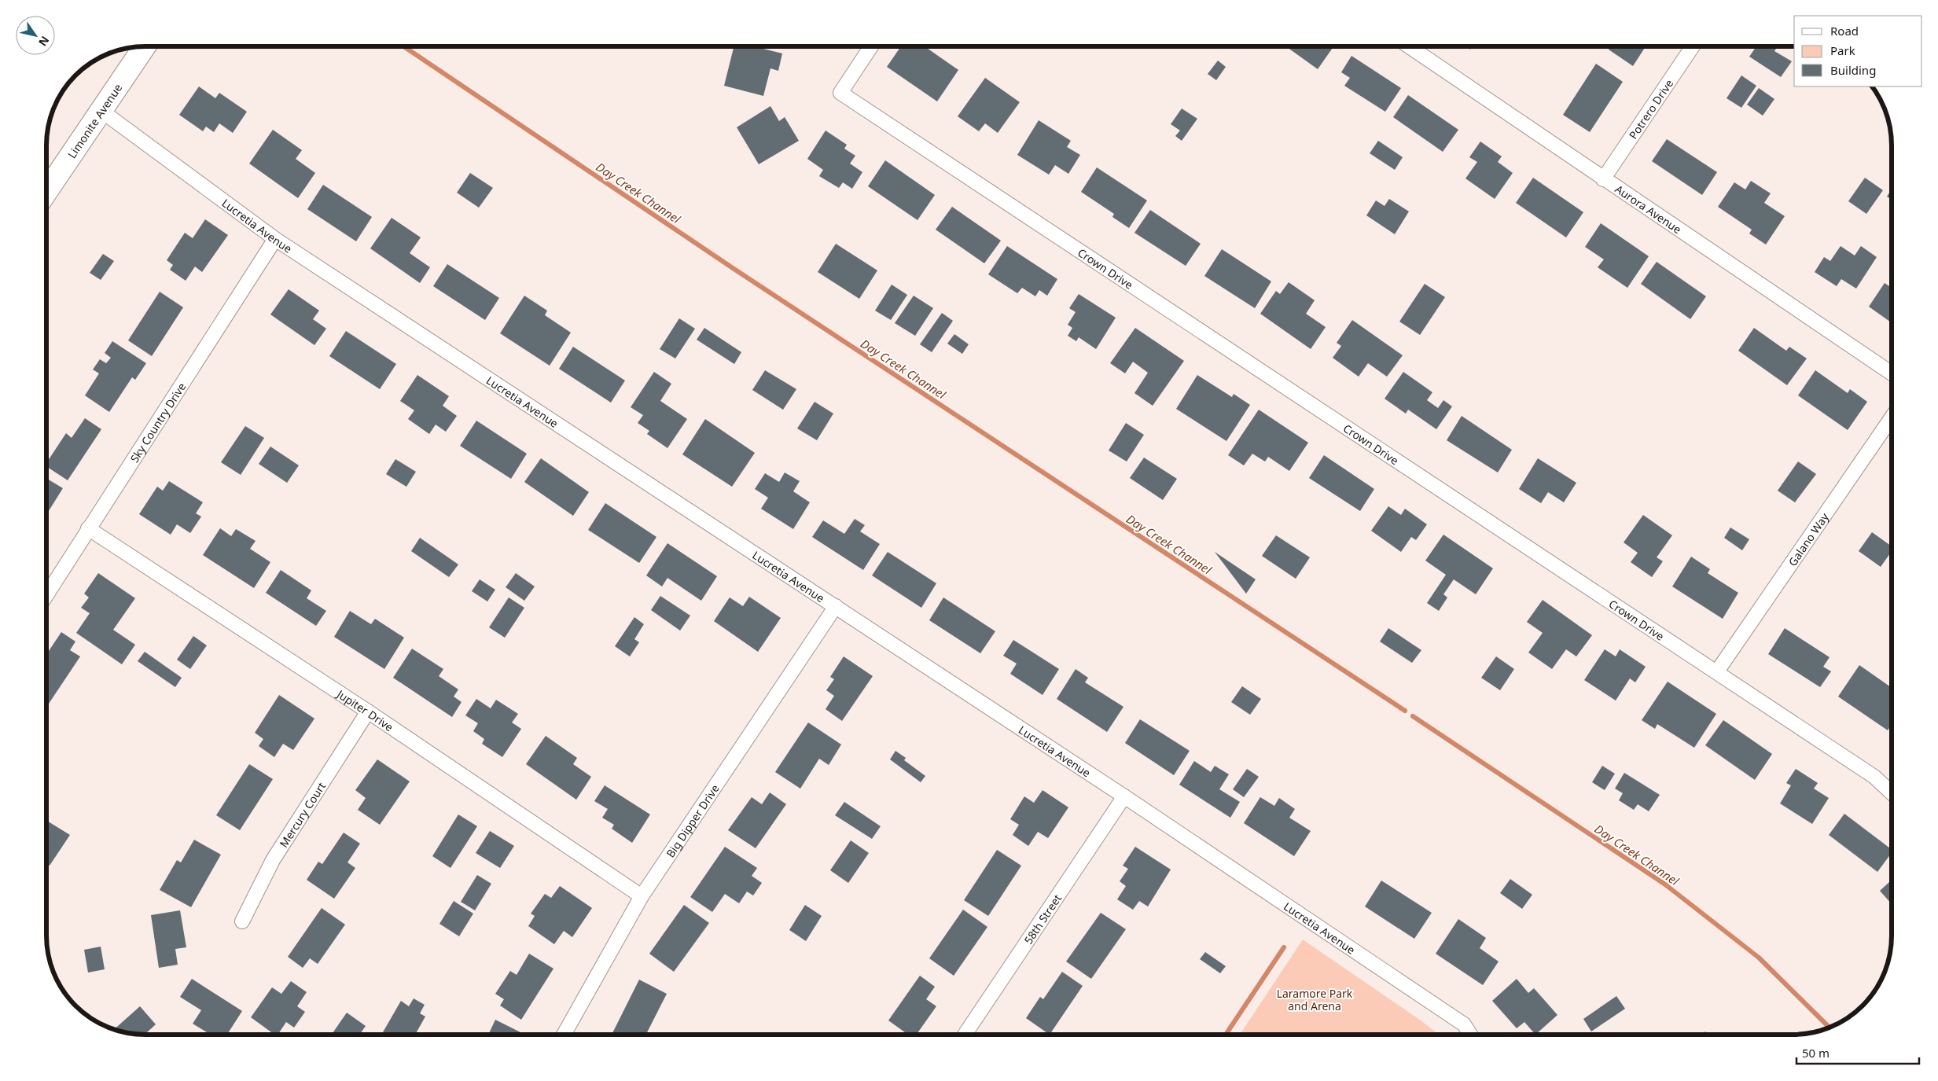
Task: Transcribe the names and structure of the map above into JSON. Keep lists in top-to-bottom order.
{
  "streets": {
    "main road": ["Limonite Avenue"],
    "street": [
      "Potrero Drive",
      "Aurora Avenue",
      "Lucretia Avenue",
      "Crown Drive",
      "Sky Country Drive",
      "Galano Way",
      "Jupiter Drive",
      "Mercury Court",
      "Big Dipper Drive",
      "58th Street"
    ]
  },
  "crossings": [
    ["Potrero Drive", "Aurora Avenue"],
    ["Limonite Avenue", "Lucretia Avenue"],
    ["Lucretia Avenue", "Sky Country Drive"],
    ["Lucretia Avenue", "Big Dipper Drive"],
    ["Lucretia Avenue", "58th Street"],
    ["Crown Drive", "Galano Way"],
    ["Sky Country Drive", "Jupiter Drive"],
    ["Jupiter Drive", "Mercury Court"],
    ["Jupiter Drive", "Big Dipper Drive"]
  ],
  "water": ["Day Creek Channel"],
  "parks": ["Laramore Park and Arena"],
  "legend": ["Road", "Park", "Building"],
  "scale_bar": "50 m",
  "north": "bottom right"
}
